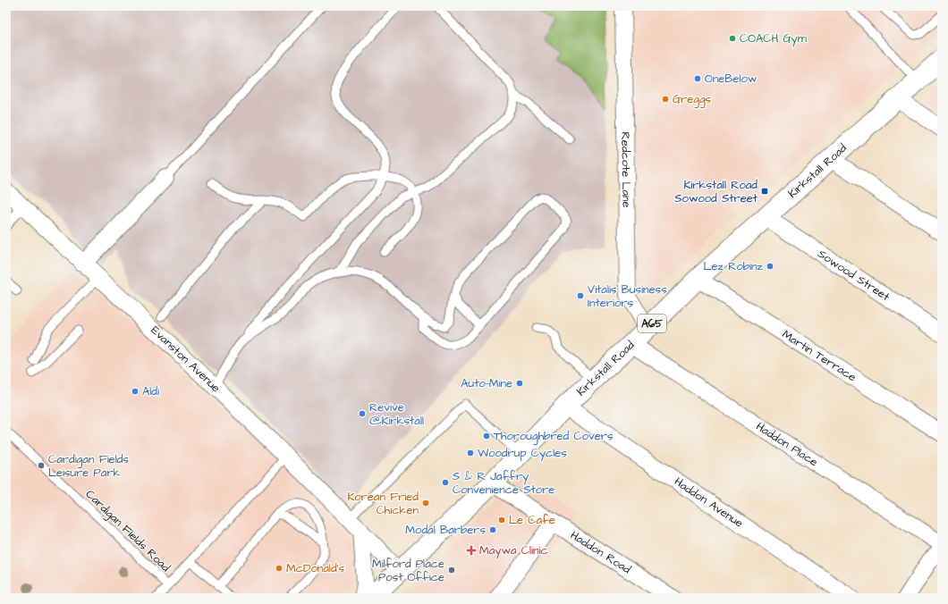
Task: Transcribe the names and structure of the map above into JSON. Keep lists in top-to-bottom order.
{
  "streets": {
    "main road": ["Kirkstall Road", "A65"],
    "street": [
      "Redcote Lane",
      "Sowood Street",
      "Martin Terrace",
      "Evanston Avenue",
      "Haddon Place",
      "Haddon Avenue",
      "Haddon Road"
    ],
    "lane": ["Cardigan Fields Road"]
  },
  "crossings": [
    ["Redcote Lane", "Kirkstall Road"],
    ["Kirkstall Road", "Sowood Street"],
    ["Kirkstall Road", "Martin Terrace"],
    ["Kirkstall Road", "Evanston Avenue"],
    ["Kirkstall Road", "Haddon Place"],
    ["Kirkstall Road", "Haddon Avenue"],
    ["Kirkstall Road", "Haddon Road"],
    ["Evanston Avenue", "Cardigan Fields Road"]
  ],
  "places": {
    "other": [
      "COACH Gym",
      "OneBelow",
      "Greggs",
      "Lez Robinz",
      "Vitalis Business Interiors",
      "Auto-Mine",
      "Aldi",
      "Revive @Kirkstall",
      "Thoroughbred Covers",
      "Woodrup Cycles",
      "Cardigan Fields Leisure Park",
      "S & R Jaffry Convenience Store",
      "Korean Fried Chicken",
      "Le Cafe",
      "Modal Barbers",
      "McDonald's",
      "Milford Place Post Office"
    ],
    "transit": ["Kirkstall Road Sowood Street"],
    "health": ["Maywa Clinic"]
  }
}
